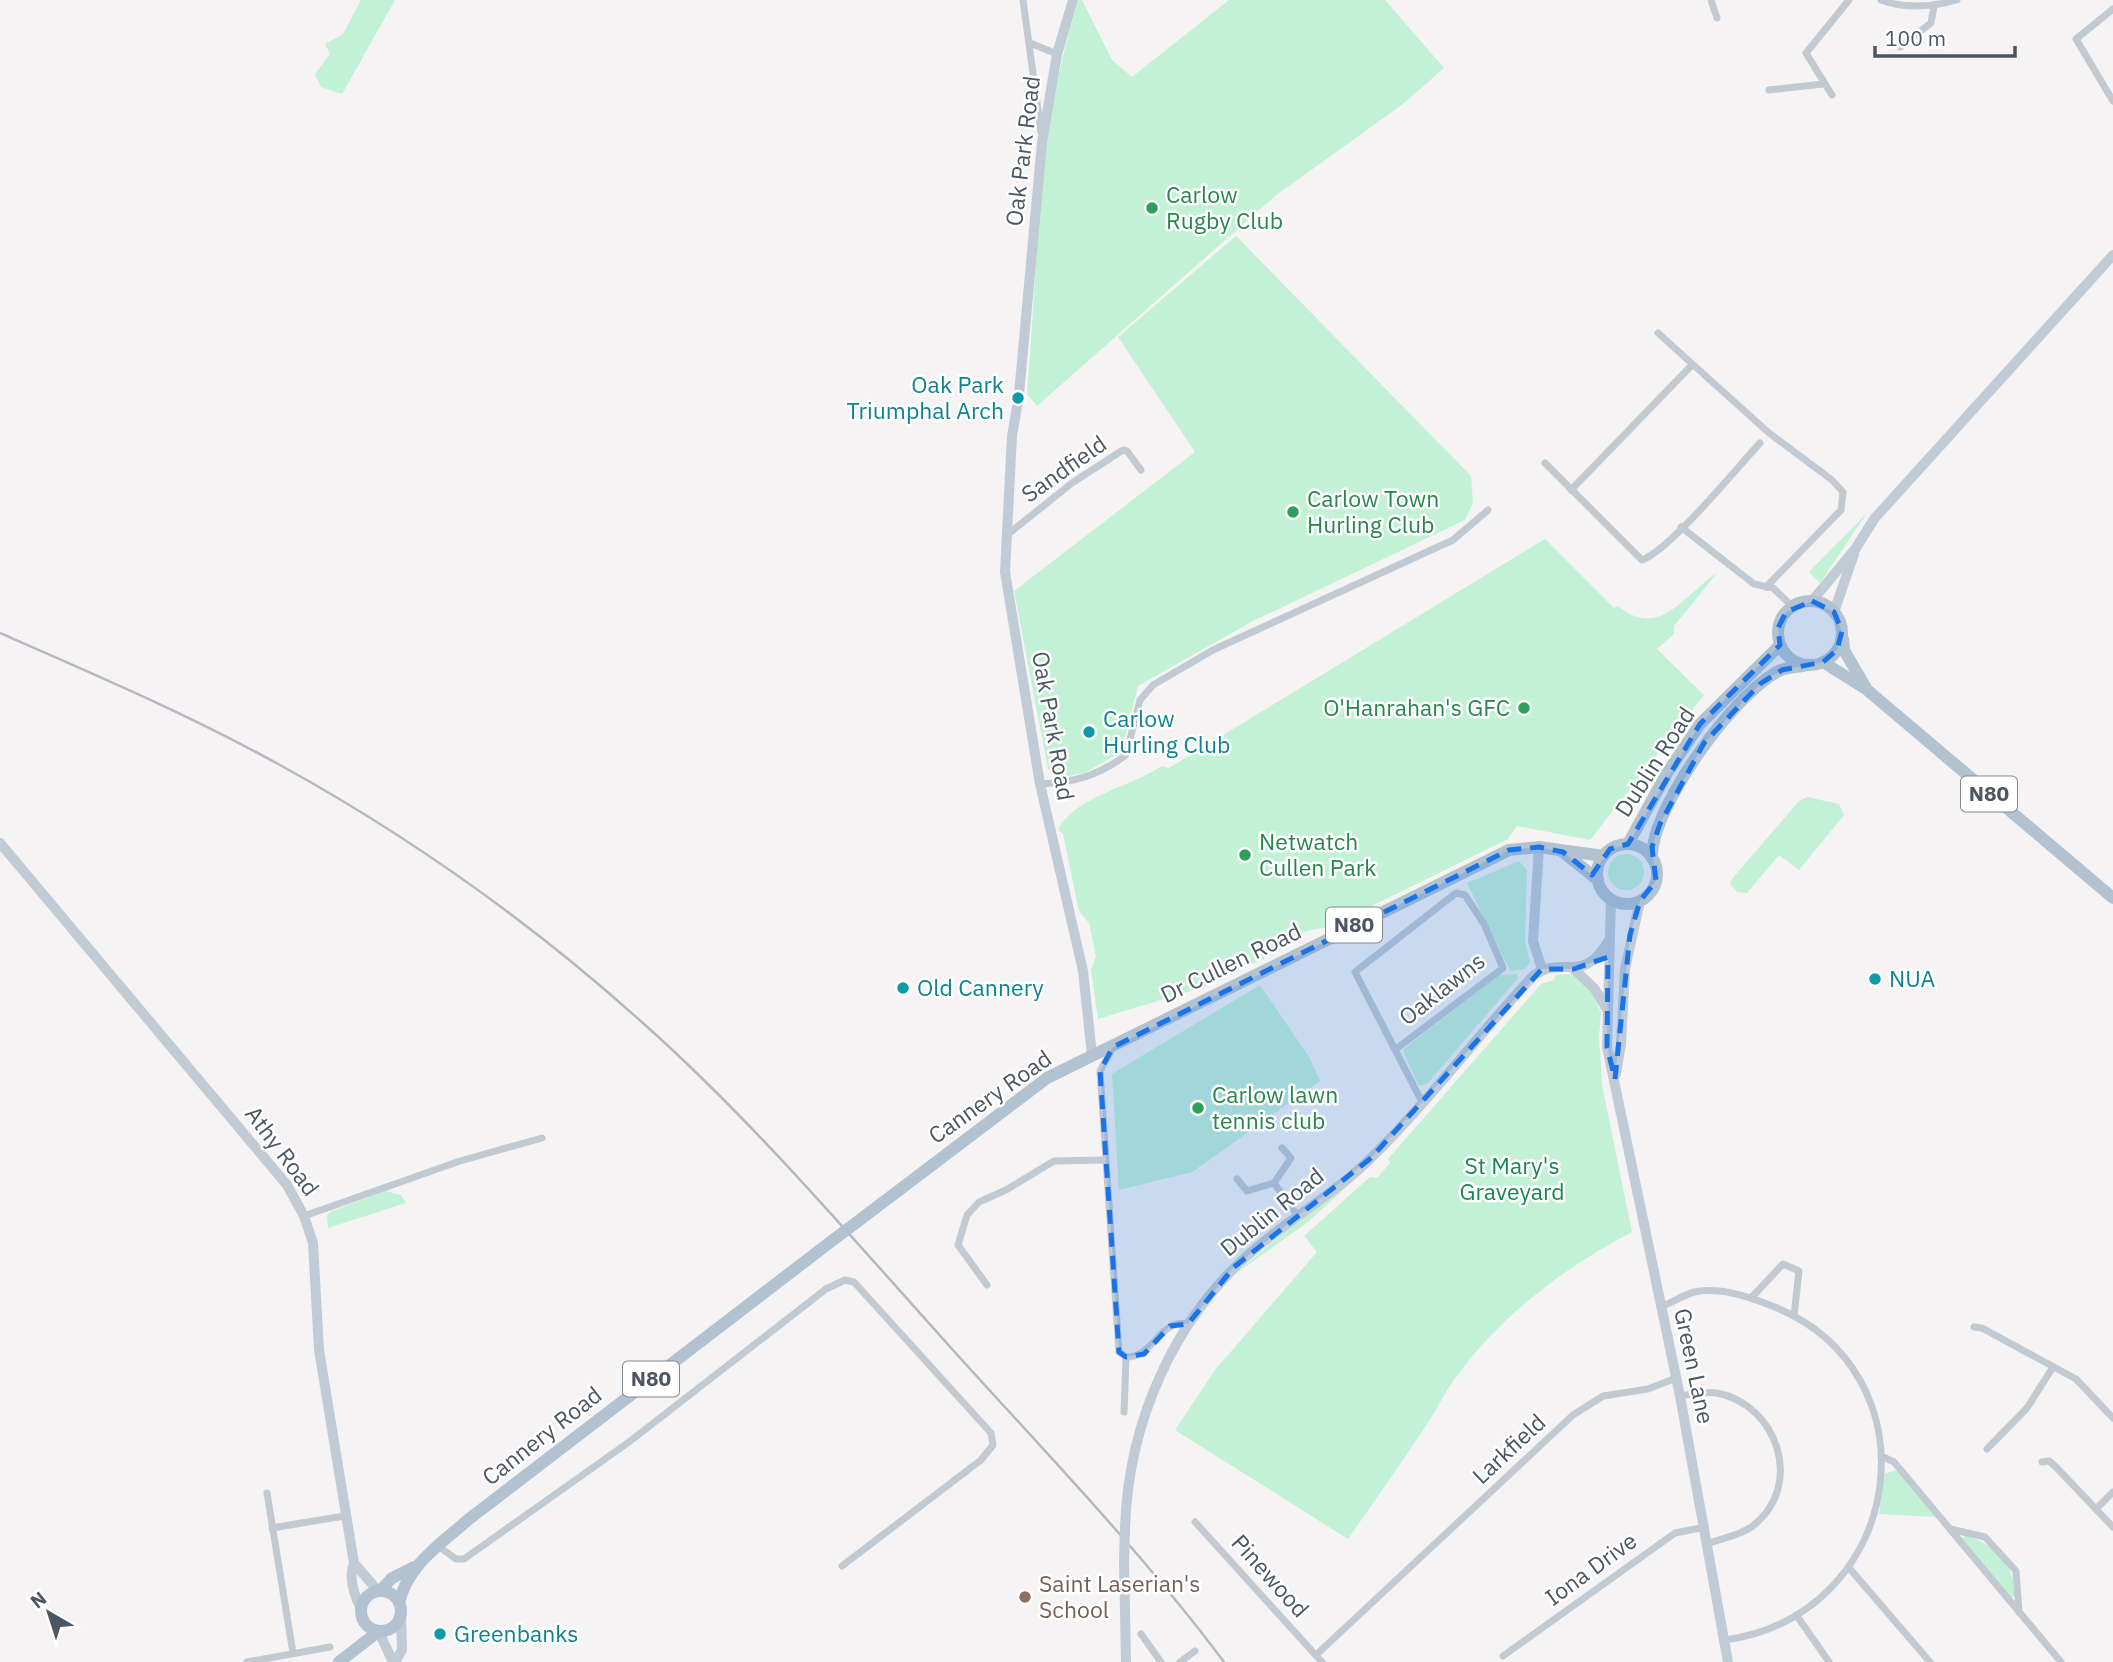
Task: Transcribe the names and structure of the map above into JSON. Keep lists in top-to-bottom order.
{
  "streets": {
    "main road": [
      "Oak Park Road",
      "Dublin Road",
      "N80",
      "Dr Cullen Road",
      "Cannery Road",
      "Athy Road",
      "Green Lane"
    ],
    "street": [
      "Sandfield",
      "Oaklawns",
      "Larkfield",
      "Iona Drive",
      "Pinewood"
    ]
  },
  "crossings": [
    ["Oak Park Road", "Sandfield"],
    ["Oak Park Road", "N80"],
    ["Oak Park Road", "Cannery Road"],
    ["Dublin Road", "N80"],
    ["Dublin Road", "Oaklawns"],
    ["N80", "Dr Cullen Road"],
    ["N80", "Cannery Road"],
    ["N80", "Athy Road"],
    ["Cannery Road", "Athy Road"],
    ["Green Lane", "Larkfield"],
    ["Green Lane", "Iona Drive"],
    ["Larkfield", "Pinewood"]
  ],
  "parks": ["St Mary's Graveyard"],
  "places": [
    "Carlow Rugby Club",
    "Oak Park Triumphal Arch",
    "Carlow Town Hurling Club",
    "O'Hanrahan's GFC",
    "Carlow Hurling Club",
    "Netwatch Cullen Park",
    "NUA",
    "Old Cannery",
    "Carlow lawn tennis club",
    "Saint Laserian's School",
    "Greenbanks"
  ],
  "scale_bar": "100 m",
  "north": "top left"
}
